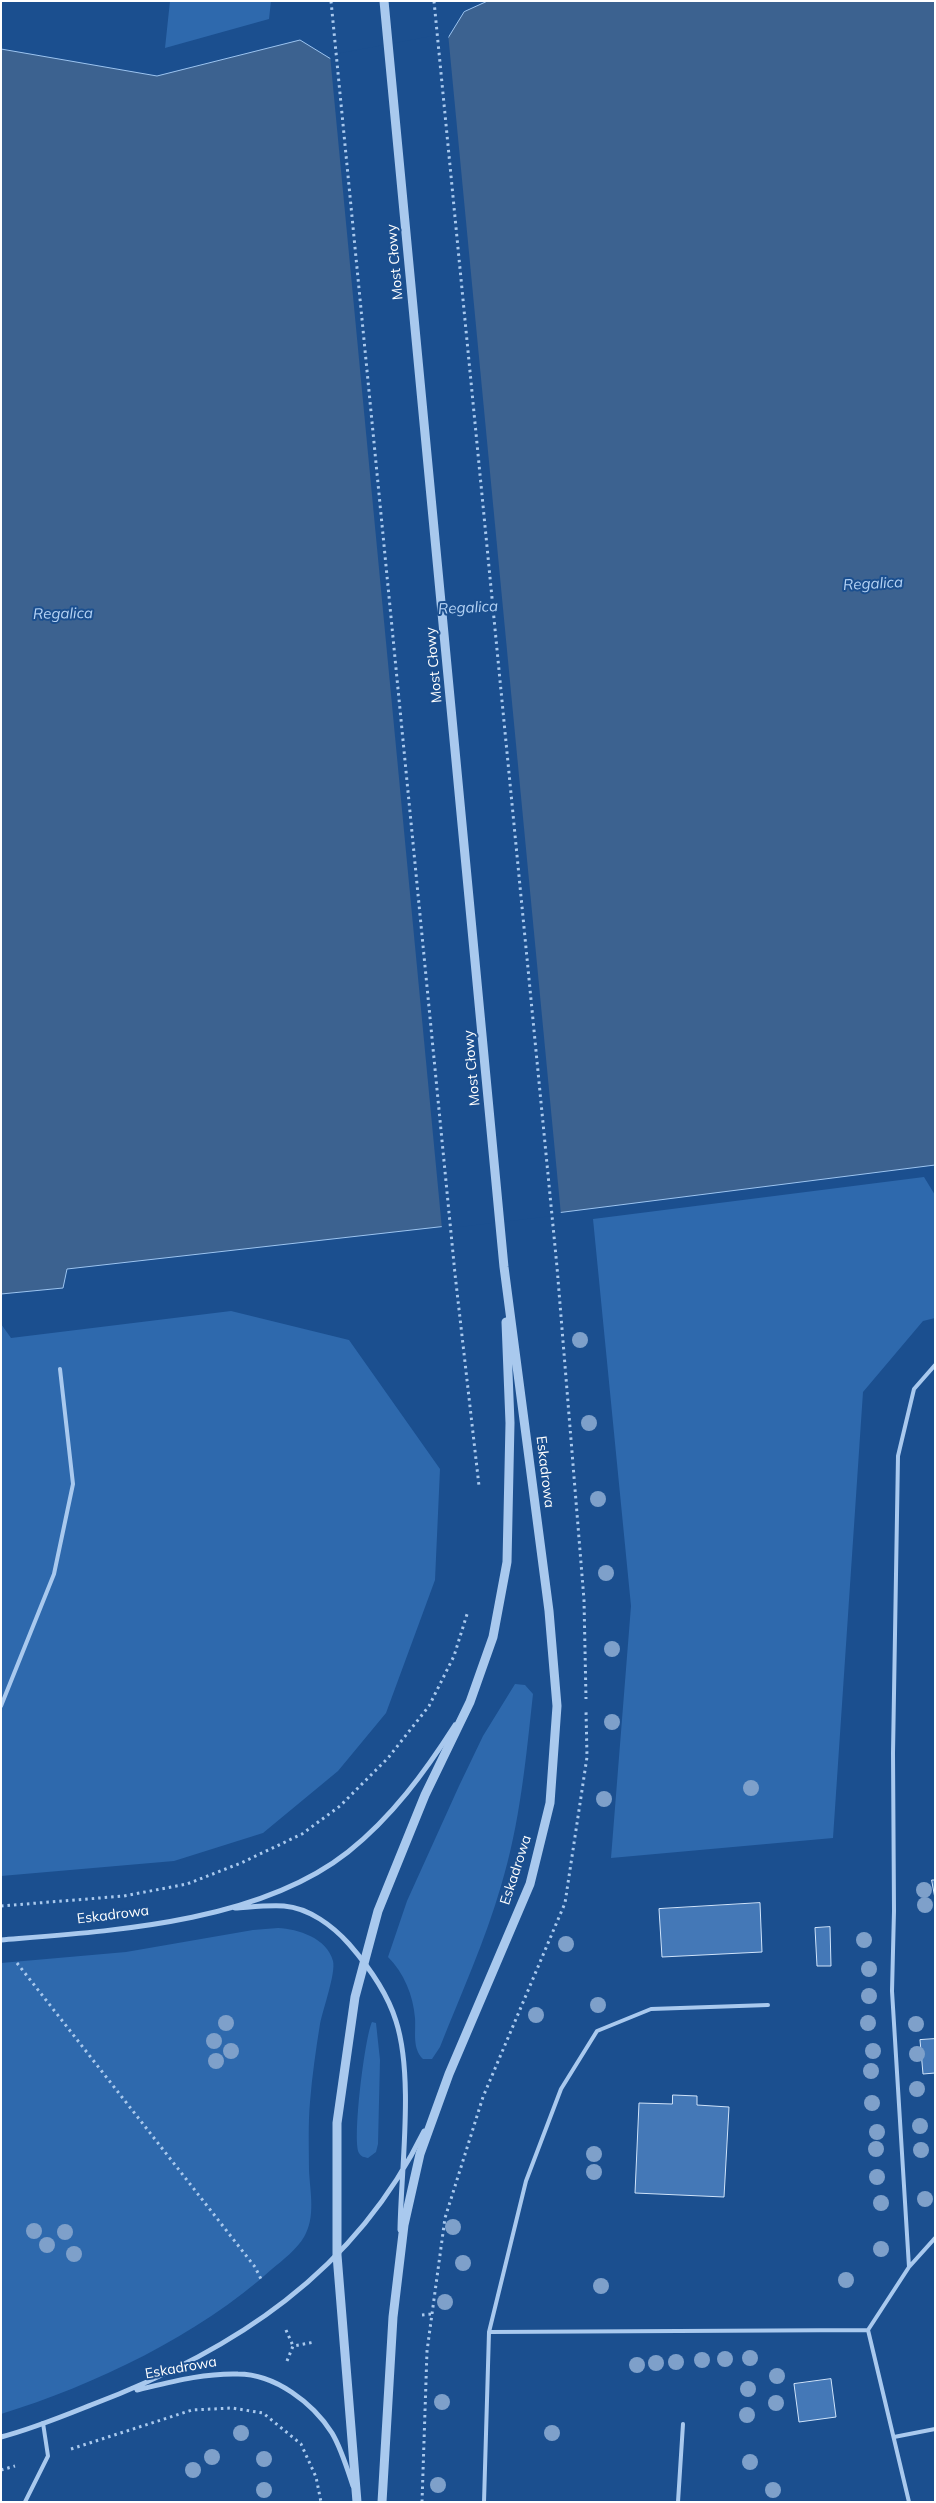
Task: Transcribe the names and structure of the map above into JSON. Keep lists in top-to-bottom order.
{
  "streets": {
    "street": ["Most Cłowy", "Eskadrowa"]
  },
  "crossings": [
    ["Most Cłowy", "Eskadrowa"]
  ],
  "water": ["Regalica"]
}
